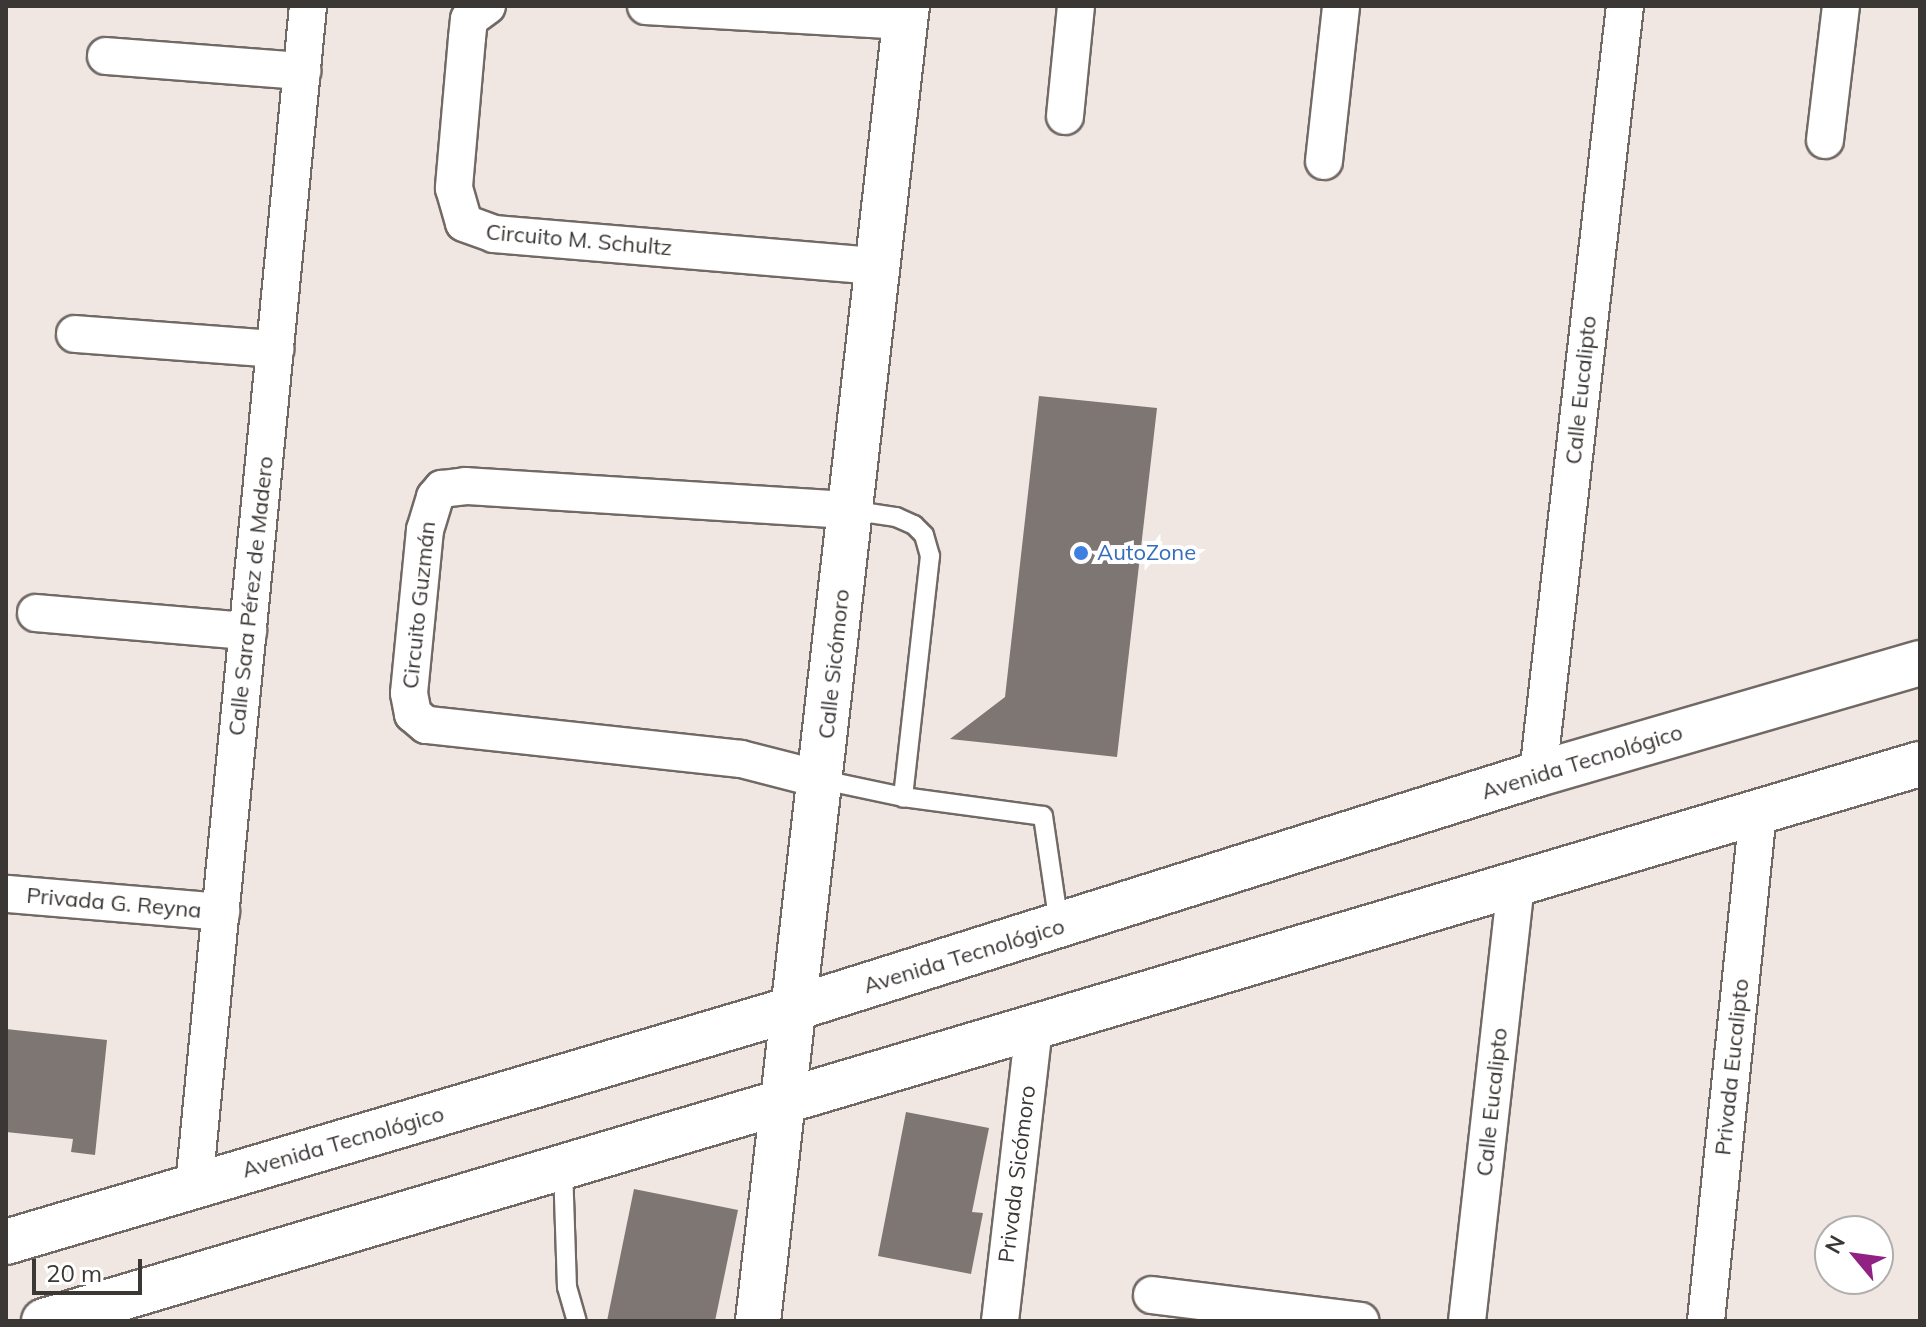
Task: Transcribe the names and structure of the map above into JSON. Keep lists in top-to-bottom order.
{
  "streets": {
    "main road": ["Calle Sicómoro", "Avenida Tecnológico"],
    "street": [
      "Circuito M. Schultz",
      "Calle Eucalipto",
      "Calle Sara Pérez de Madero",
      "Circuito Guzmán",
      "Privada G. Reyna",
      "Privada Eucalipto",
      "Privada Sicómoro"
    ]
  },
  "crossings": [
    ["Circuito M. Schultz", "Calle Sicómoro"],
    ["Calle Eucalipto", "Avenida Tecnológico"],
    ["Calle Sara Pérez de Madero", "Avenida Tecnológico"],
    ["Calle Sara Pérez de Madero", "Privada G. Reyna"],
    ["Circuito Guzmán", "Calle Sicómoro"],
    ["Calle Sicómoro", "Avenida Tecnológico"]
  ],
  "places": ["AutoZone"],
  "scale_bar": "20 m",
  "north": "top left"
}
